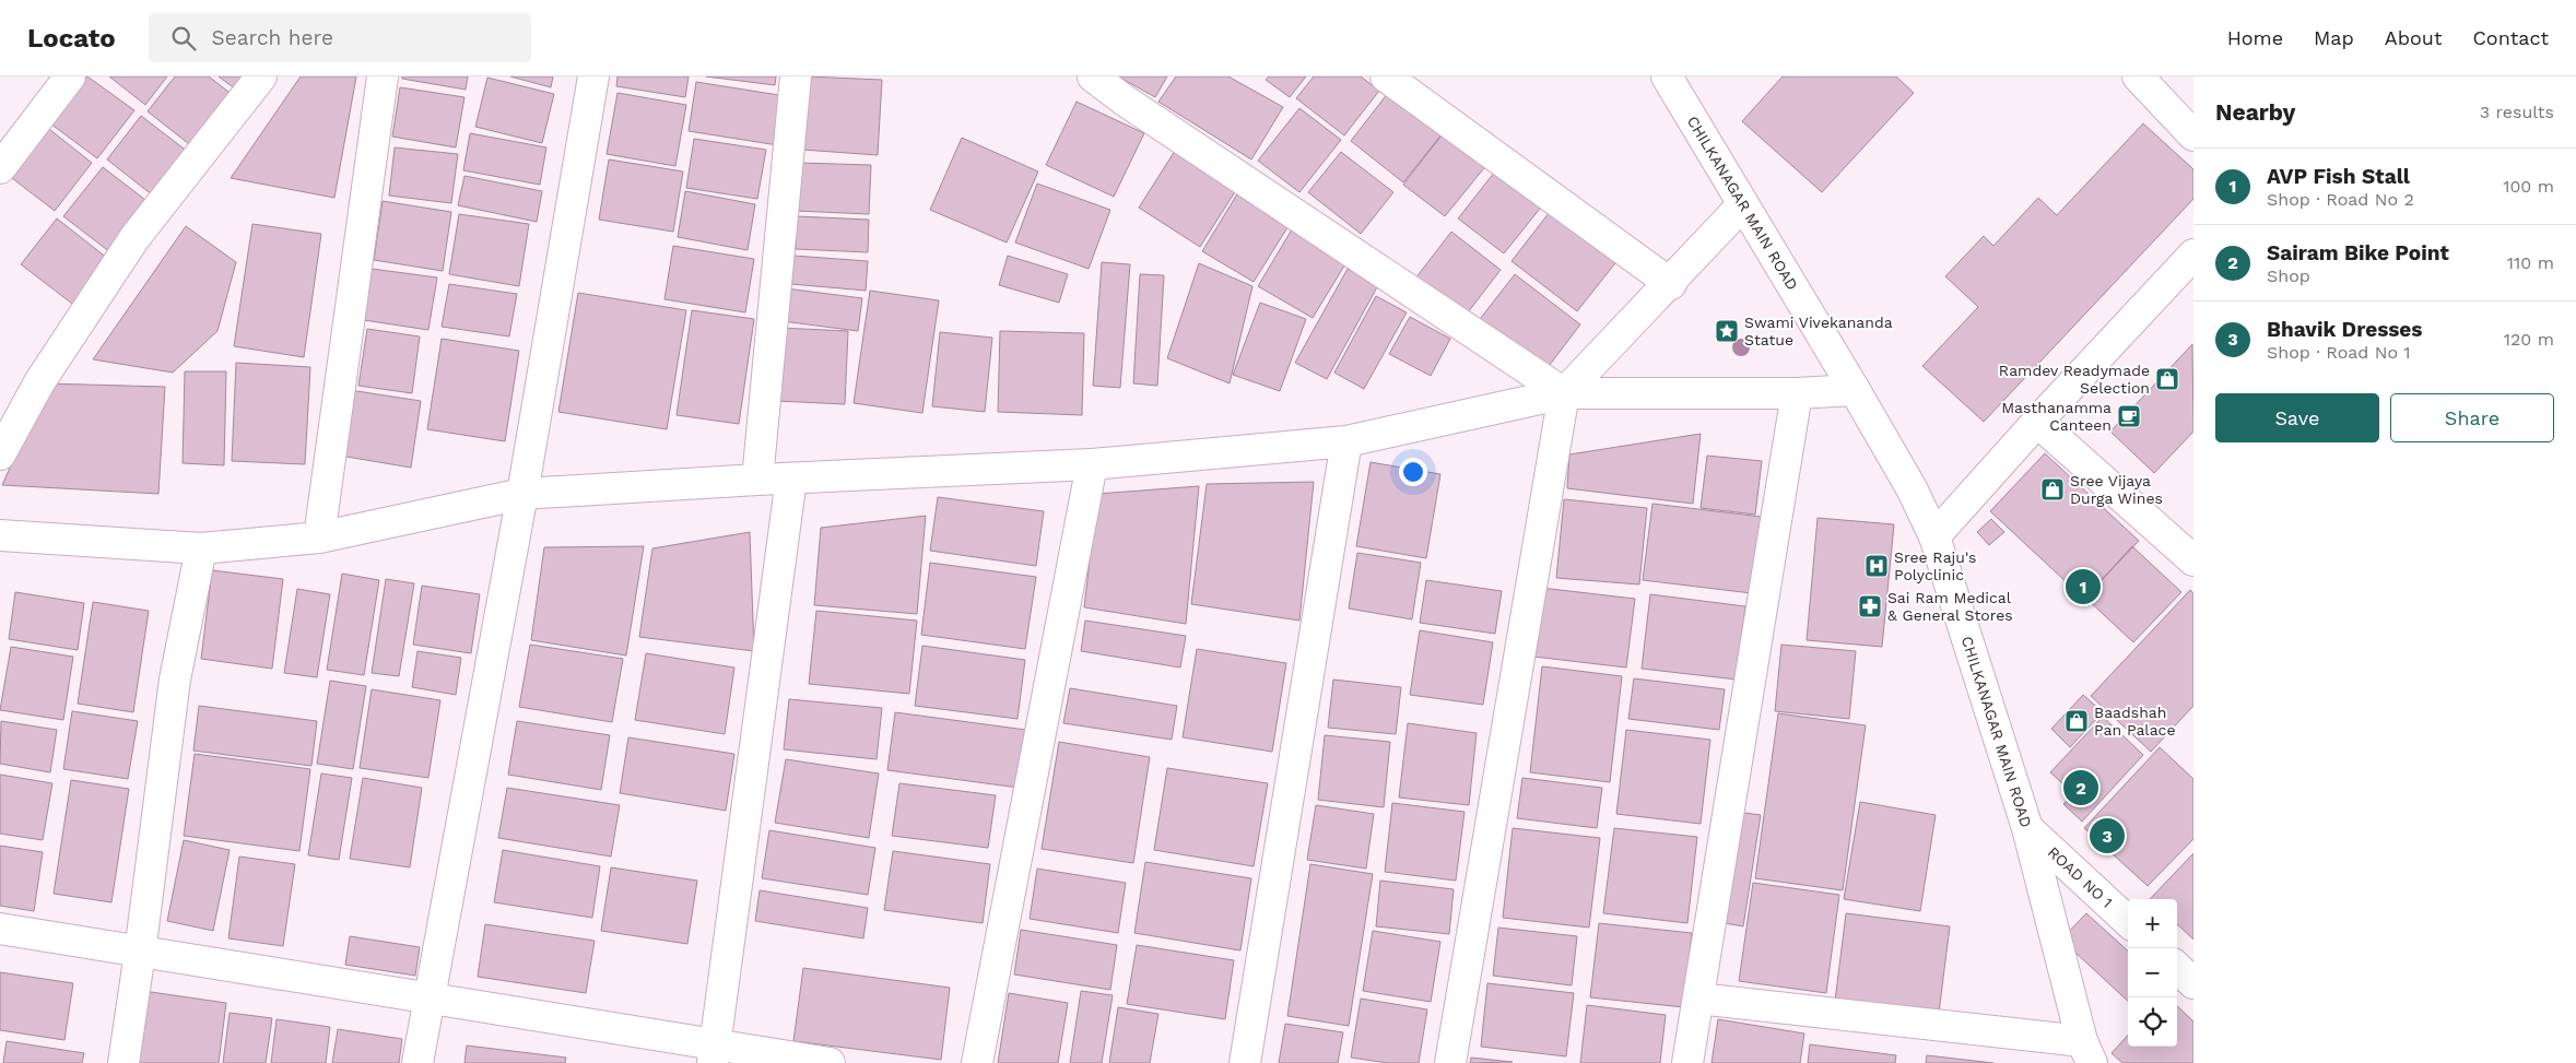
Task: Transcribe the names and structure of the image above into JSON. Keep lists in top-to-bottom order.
{
  "streets": {
    "street": ["CHILKANAGAR MAIN ROAD", "ROAD NO 1"]
  },
  "crossings": [
    ["CHILKANAGAR MAIN ROAD", "ROAD NO 1"]
  ],
  "places": {
    "place": ["Swami Vivekananda Statue"],
    "shop": ["Ramdev Readymade Selection", "Sree Vijaya Durga Wines", "Baadshah Pan Palace"],
    "cafe": ["Masthanamma Canteen"],
    "hospital": ["Sree Raju's Polyclinic"],
    "pharmacy": ["Sai Ram Medical & General Stores"]
  },
  "page": {
    "header": "Locato",
    "search": "Search here",
    "nav": [
      "Home",
      "Map",
      "About",
      "Contact"
    ],
    "heading": ["Nearby", "3 results"],
    "list": [
      {
        "mark": "1",
        "name": "AVP Fish Stall",
        "note": "Shop · Road No 2",
        "value": "100 m"
      },
      {
        "mark": "2",
        "name": "Sairam Bike Point",
        "note": "Shop",
        "value": "110 m"
      },
      {
        "mark": "3",
        "name": "Bhavik Dresses",
        "note": "Shop · Road No 1",
        "value": "120 m"
      }
    ],
    "buttons": ["Save", "Share"],
    "pins": ["1", "2", "3"],
    "map_buttons": ["+", "−"]
  }
}
